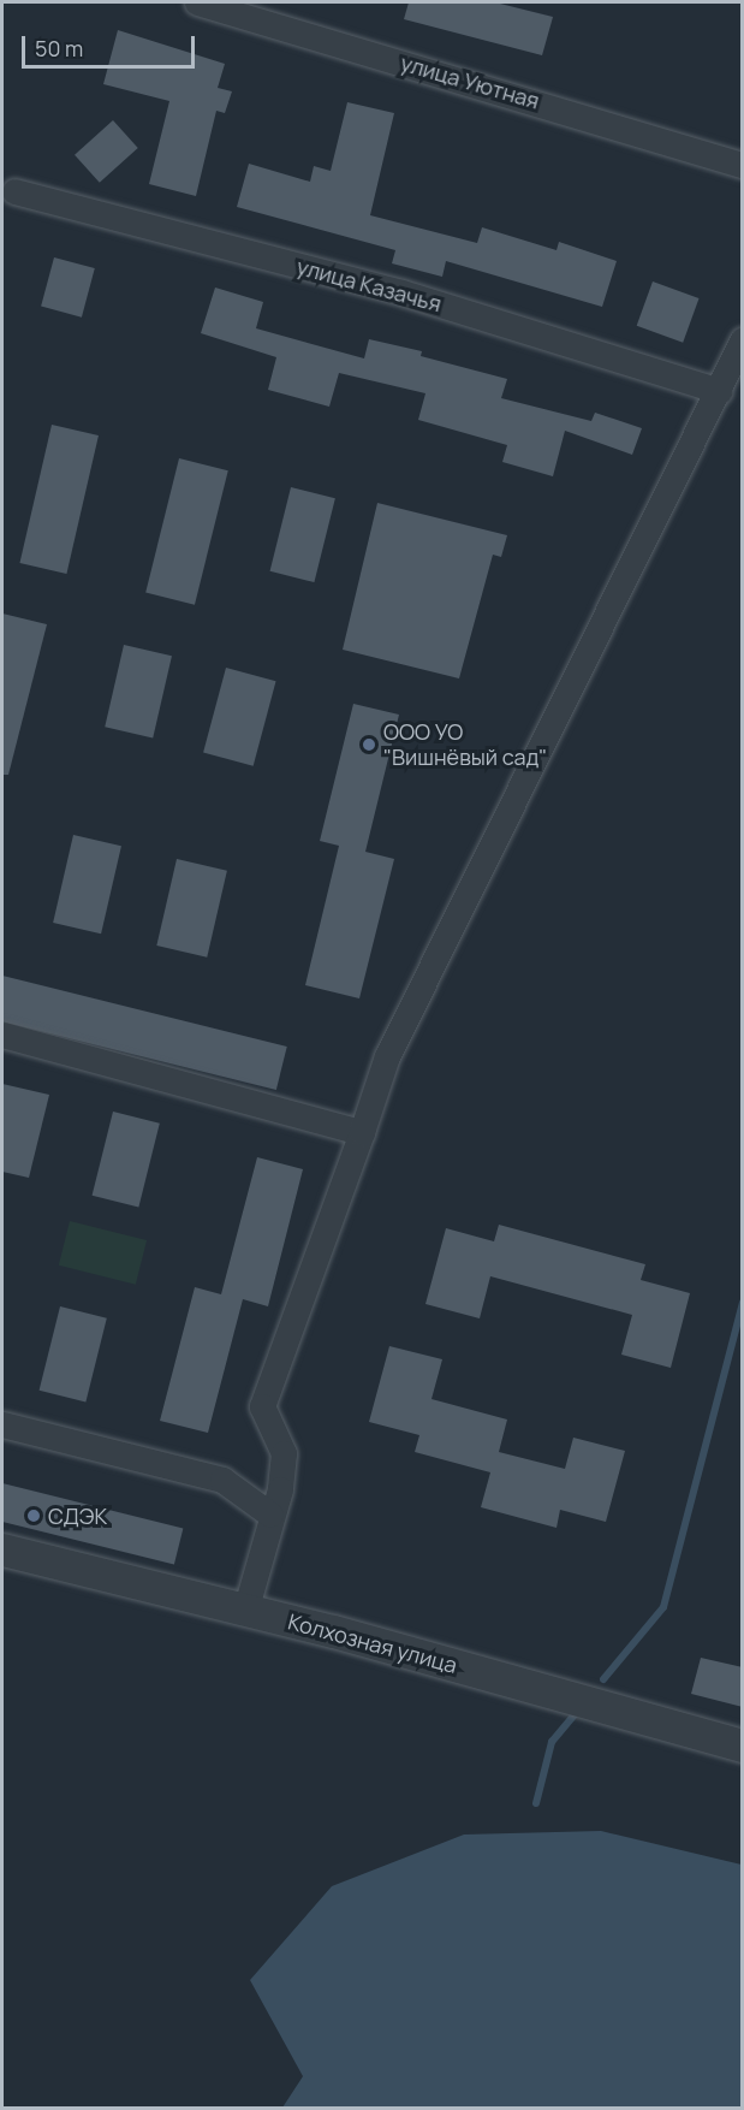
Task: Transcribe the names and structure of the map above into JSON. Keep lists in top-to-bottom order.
{
  "streets": {
    "street": ["улица Уютная", "улица Казачья", "Колхозная улица"]
  },
  "places": ["ООО УО \"Вишнёвый сад\"", "СДЭК"],
  "scale_bar": "50 m"
}
